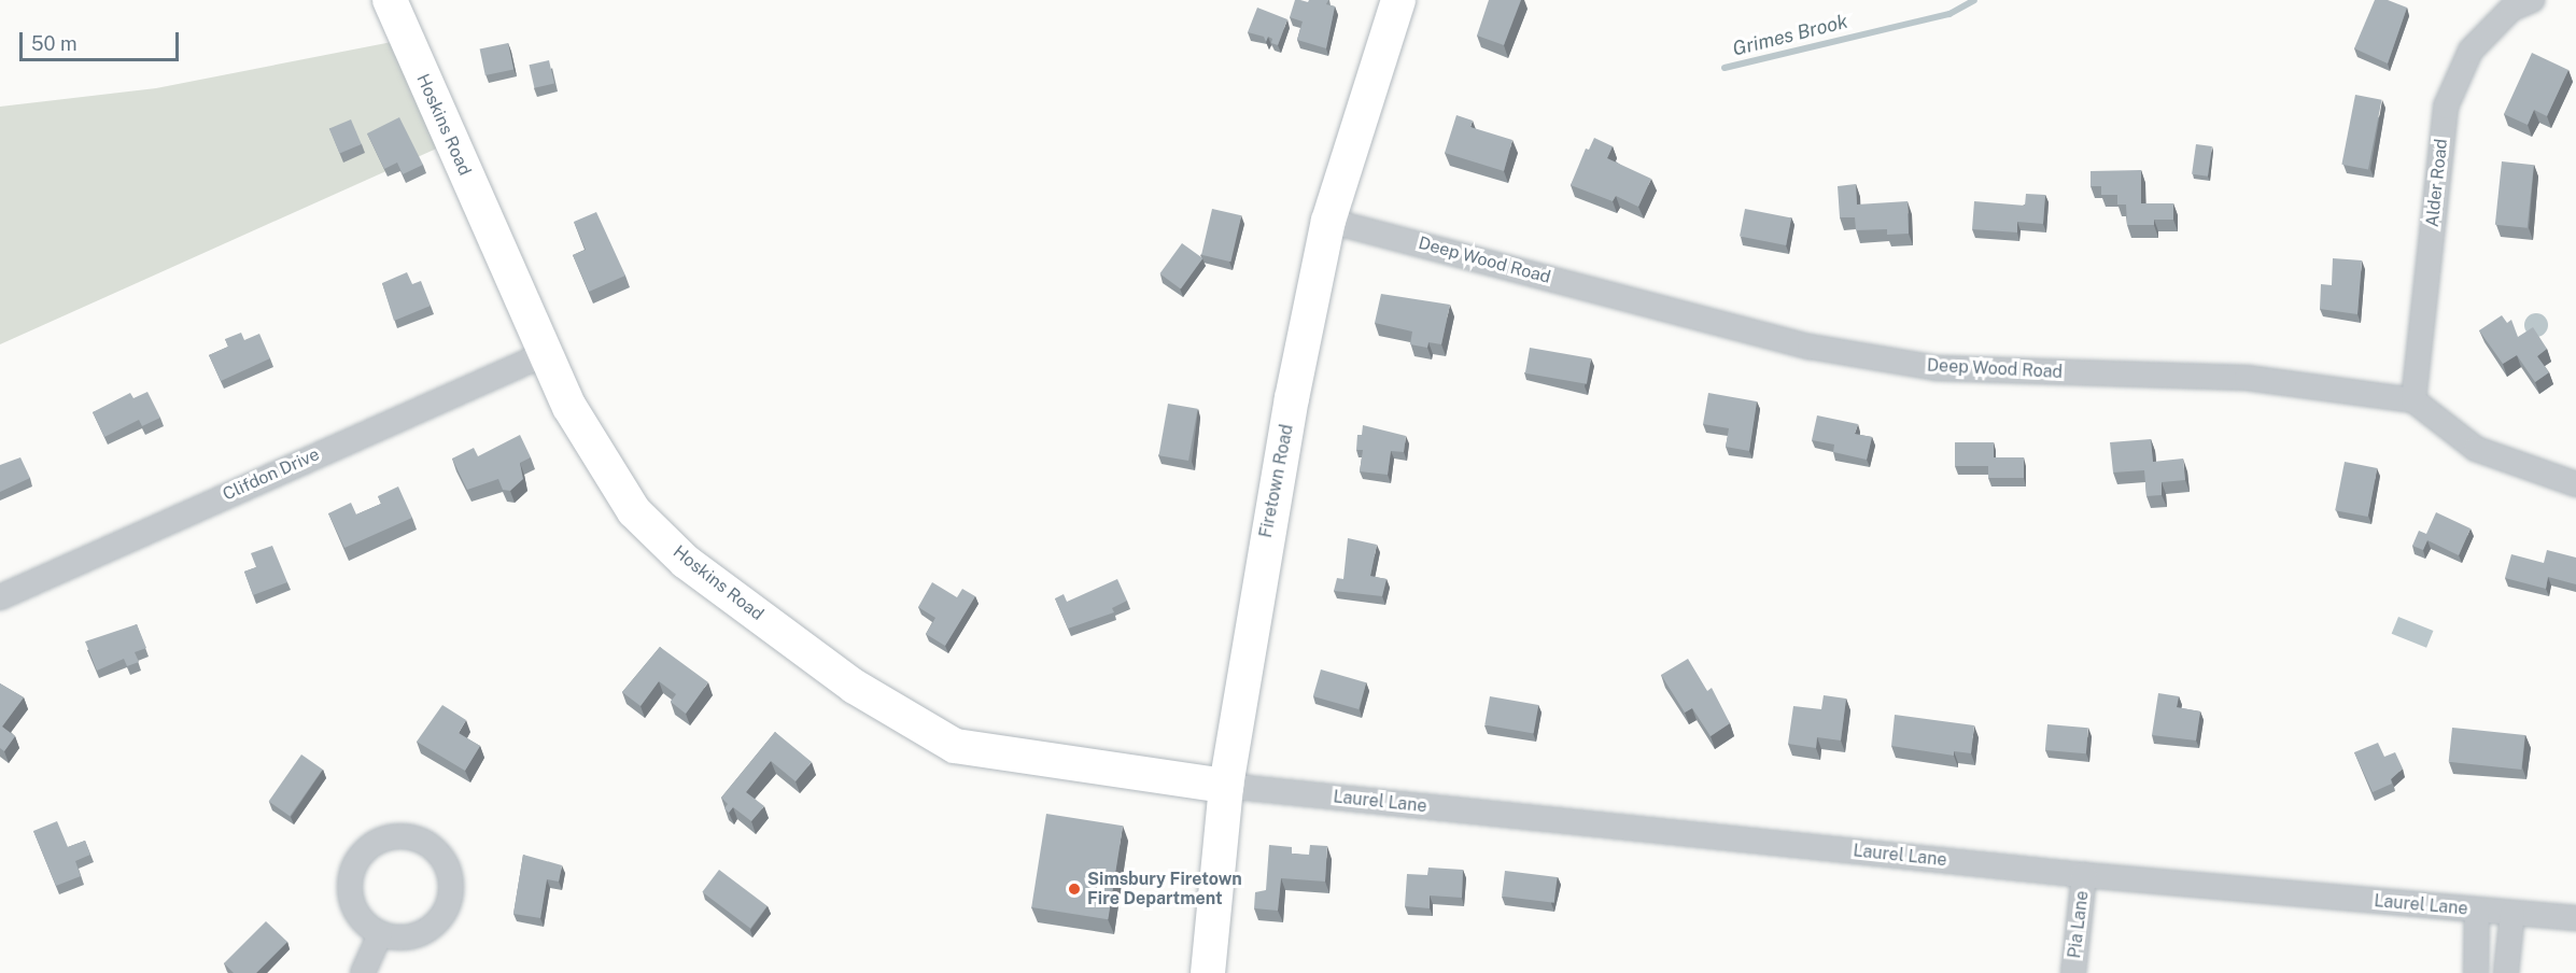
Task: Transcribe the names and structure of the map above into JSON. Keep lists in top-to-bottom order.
{
  "streets": {
    "street": [
      "Hoskins Road",
      "Alder Road",
      "Deep Wood Road",
      "Clifdon Drive",
      "Firetown Road",
      "Laurel Lane",
      "Pia Lane"
    ]
  },
  "crossings": [
    ["Hoskins Road", "Clifdon Drive"],
    ["Hoskins Road", "Firetown Road"],
    ["Hoskins Road", "Laurel Lane"],
    ["Alder Road", "Deep Wood Road"],
    ["Deep Wood Road", "Firetown Road"],
    ["Firetown Road", "Laurel Lane"],
    ["Laurel Lane", "Pia Lane"]
  ],
  "water": ["Grimes Brook"],
  "places": ["Simsbury Firetown Fire Department"],
  "scale_bar": "50 m"
}
